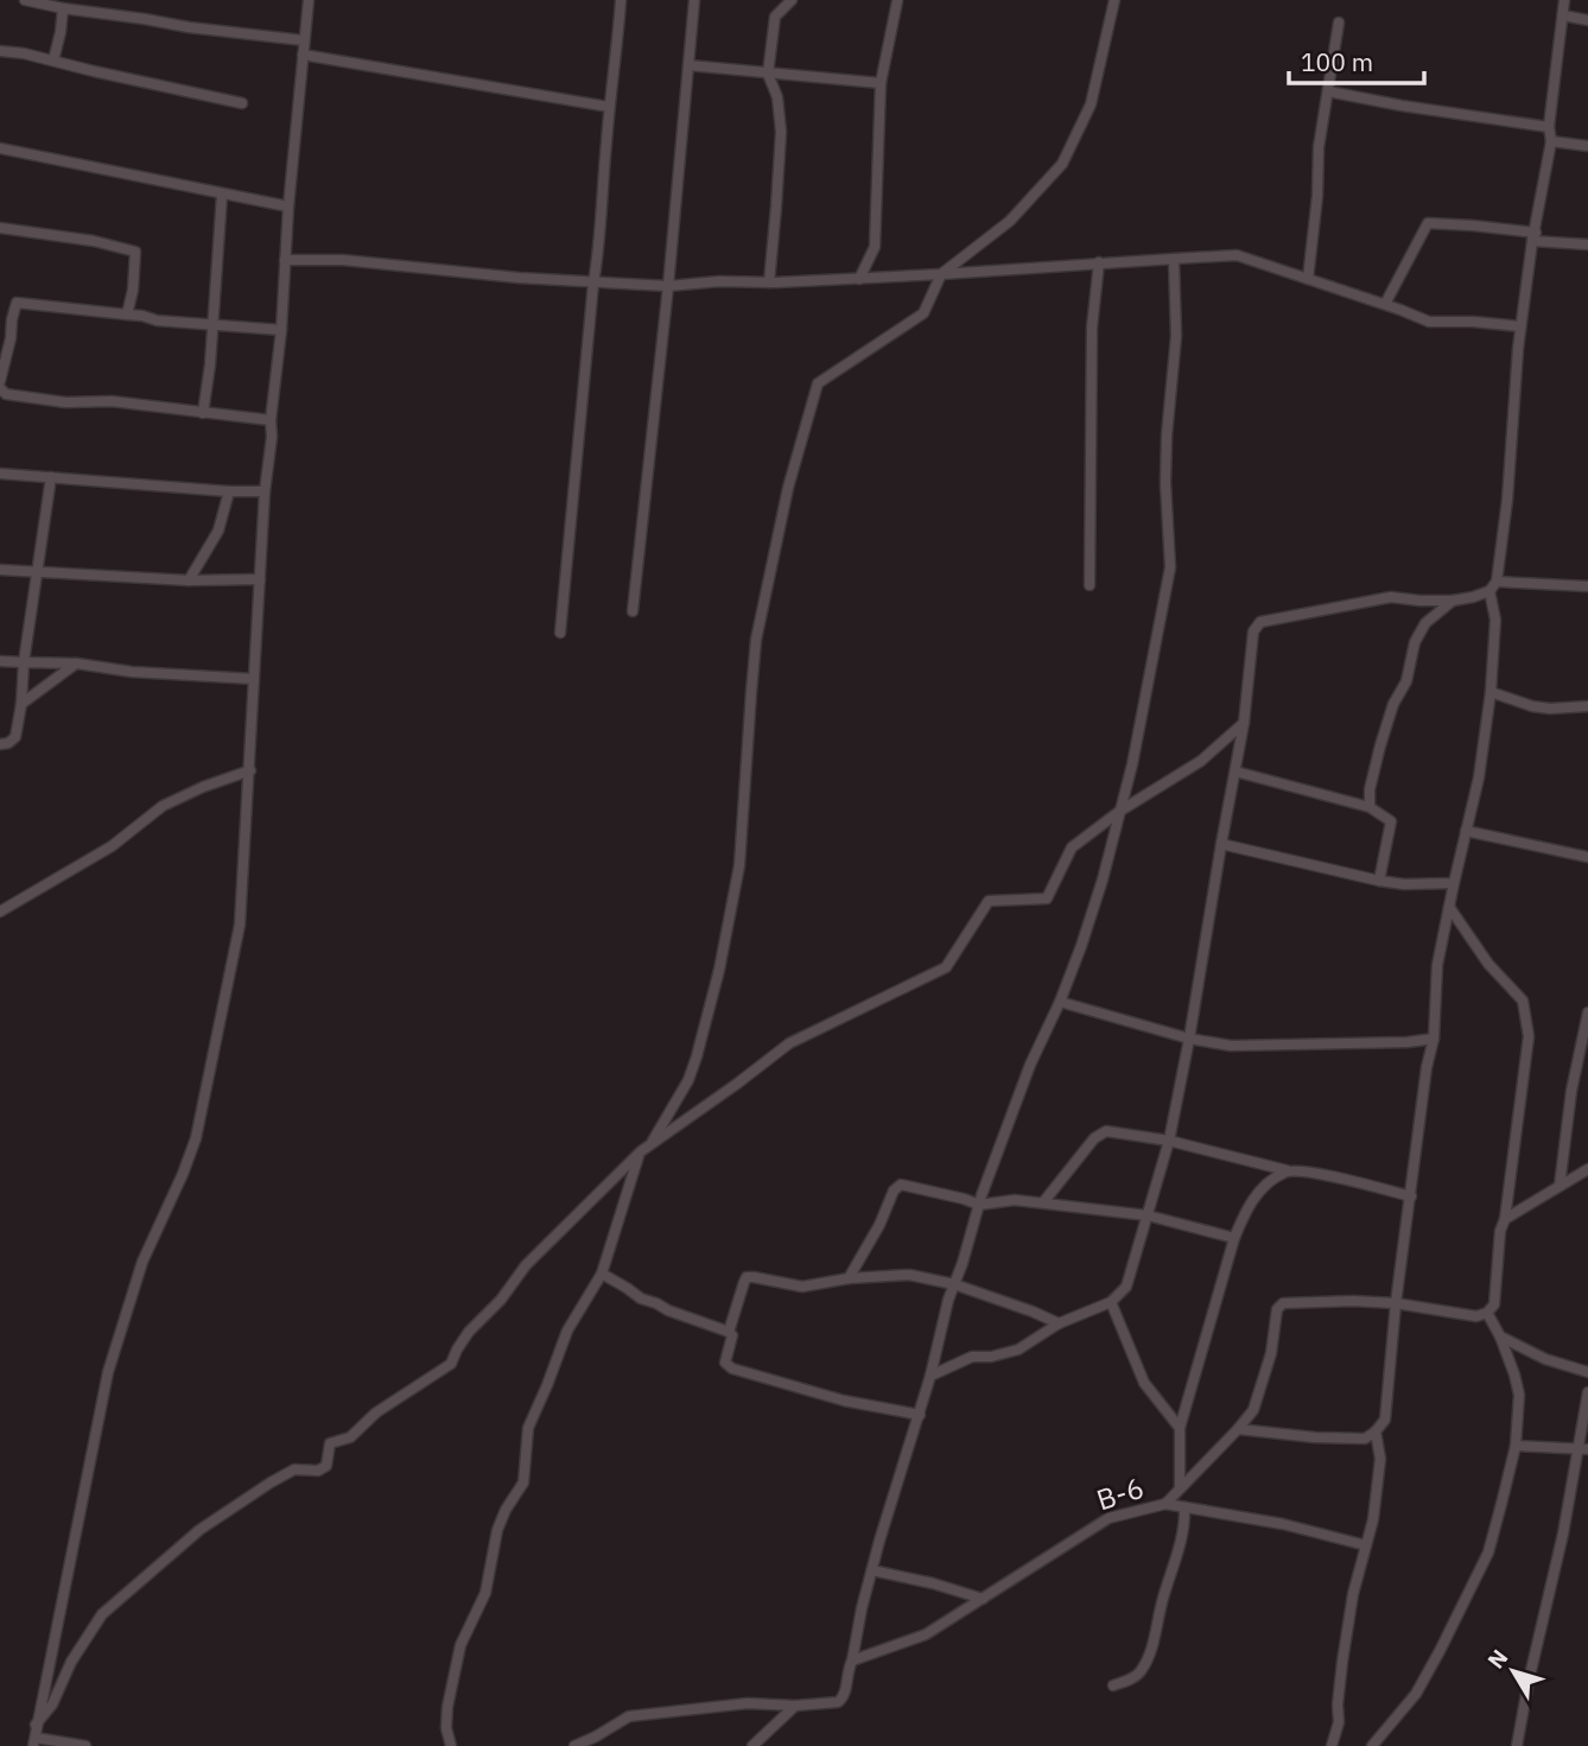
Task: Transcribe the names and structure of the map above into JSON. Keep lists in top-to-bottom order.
{
  "streets": {
    "street": ["B-6"]
  },
  "scale_bar": "100 m",
  "north": "top left"
}
